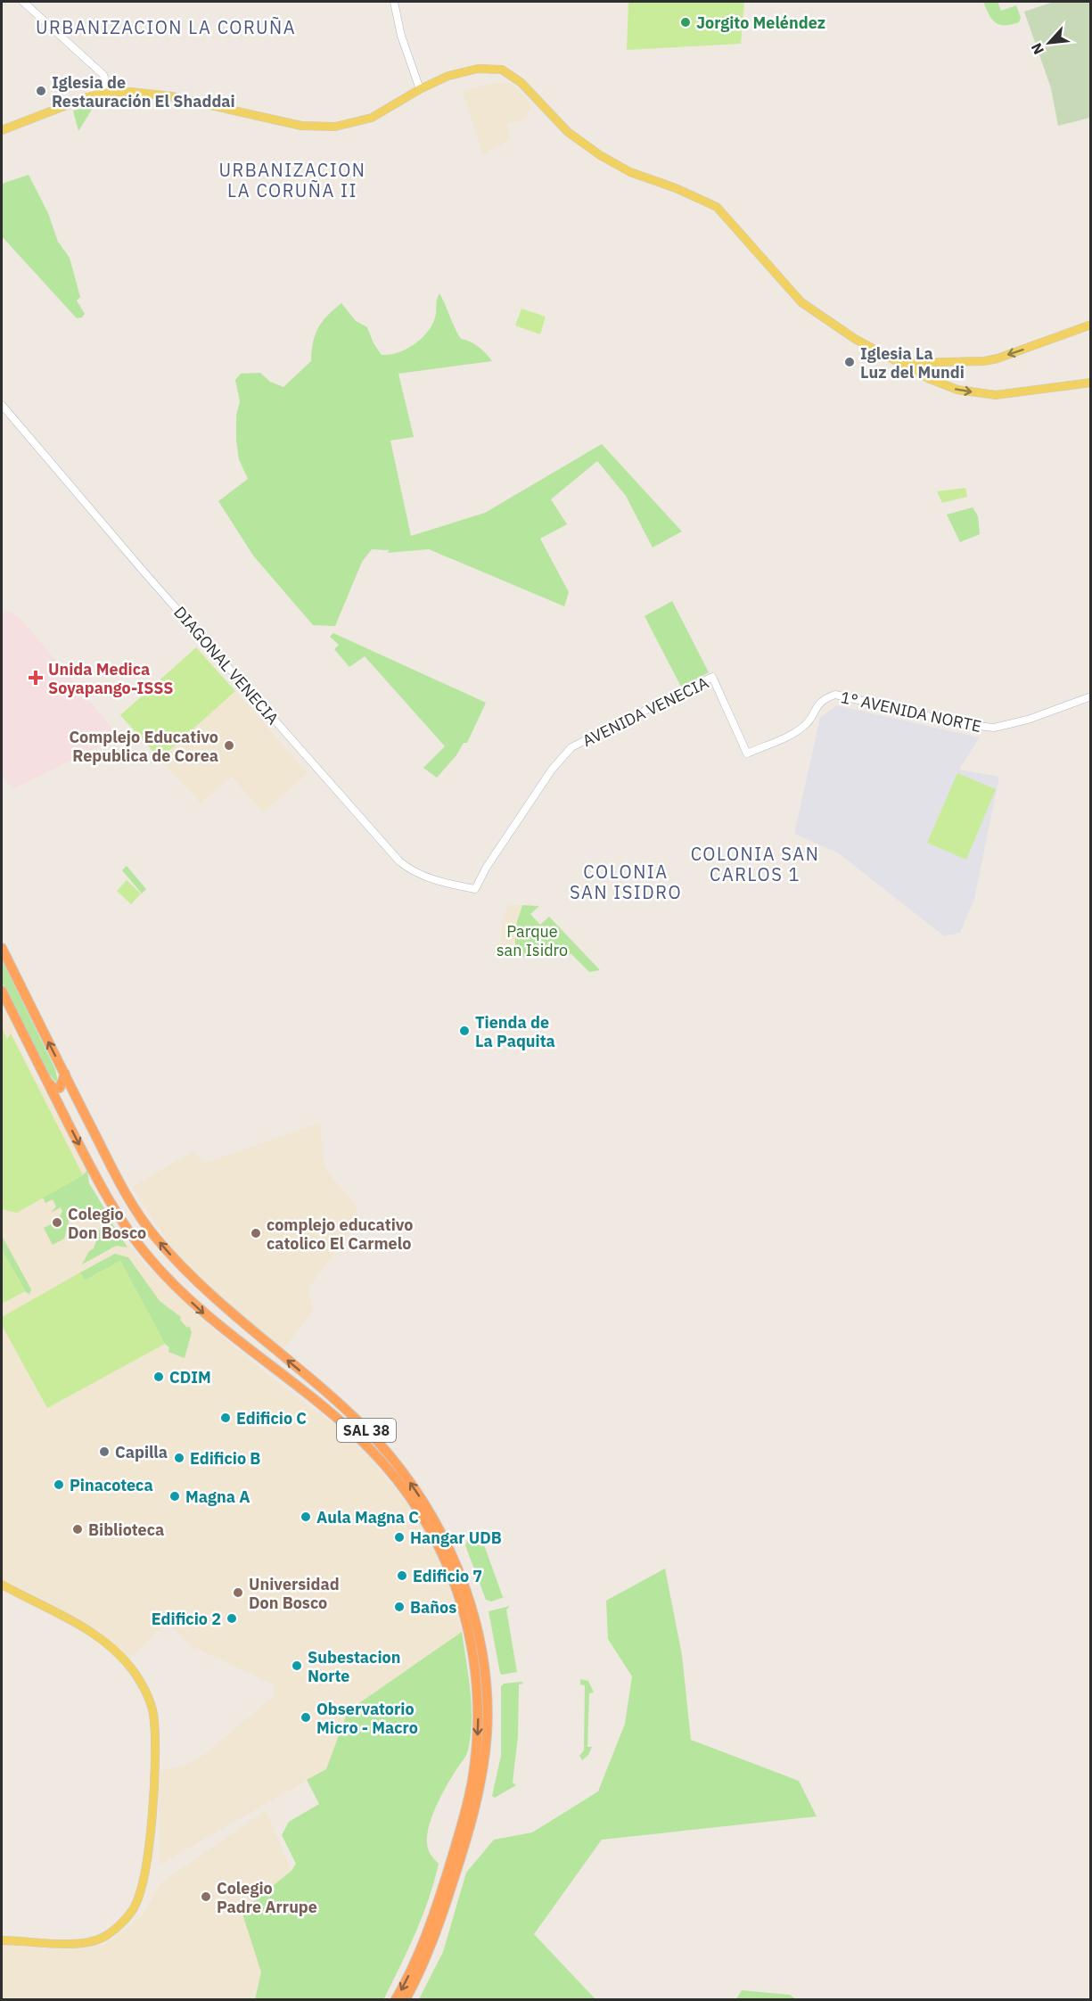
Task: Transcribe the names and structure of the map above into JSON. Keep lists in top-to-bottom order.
{
  "streets": {
    "highway": ["SAL 38"],
    "street": ["DIAGONAL VENECIA", "AVENIDA VENECIA", "1° AVENIDA NORTE"]
  },
  "crossings": [
    ["DIAGONAL VENECIA", "AVENIDA VENECIA"],
    ["AVENIDA VENECIA", "1° AVENIDA NORTE"]
  ],
  "districts": [
    "URBANIZACION LA CORUÑA",
    "URBANIZACION LA CORUÑA II",
    "COLONIA SAN CARLOS 1",
    "COLONIA SAN ISIDRO"
  ],
  "parks": ["Parque san Isidro"],
  "places": {
    "other": [
      "Jorgito Meléndez",
      "Iglesia de Restauración El Shaddai",
      "Iglesia La Luz del Mundi",
      "Complejo Educativo Republica de Corea",
      "Tienda de La Paquita",
      "Colegio Don Bosco",
      "complejo educativo catolico El Carmelo",
      "CDIM",
      "Edificio C",
      "Capilla",
      "Edificio B",
      "Pinacoteca",
      "Magna A",
      "Aula Magna C",
      "Biblioteca",
      "Hangar UDB",
      "Edificio 7",
      "Universidad Don Bosco",
      "Baños",
      "Edificio 2",
      "Subestacion Norte",
      "Observatorio Micro - Macro",
      "Colegio Padre Arrupe"
    ],
    "health": ["Unida Medica Soyapango-ISSS"]
  },
  "north": "bottom left"
}
